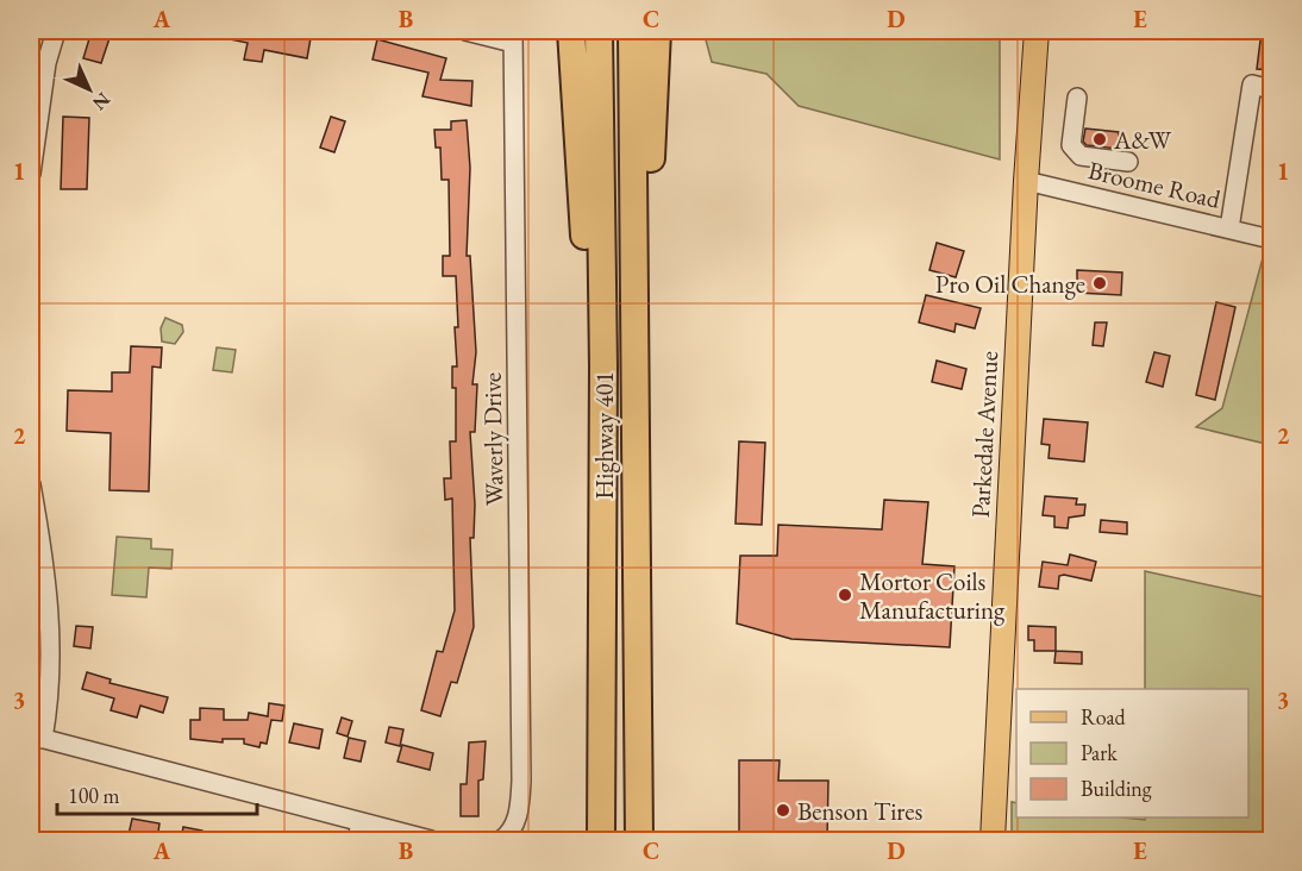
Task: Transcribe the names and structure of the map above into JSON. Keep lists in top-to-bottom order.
{
  "streets": {
    "highway": ["Highway 401"],
    "main road": ["Parkedale Avenue"],
    "street": ["Broome Road", "Waverly Drive"]
  },
  "crossings": [
    ["Broome Road", "Parkedale Avenue"]
  ],
  "places": [
    "A&W",
    "Pro Oil Change",
    "Mortor Coils Manufacturing",
    "Benson Tires"
  ],
  "legend": ["Road", "Park", "Building"],
  "scale_bar": "100 m",
  "north": "bottom right",
  "grid": {
    "columns": [
      "A",
      "B",
      "C",
      "D",
      "E"
    ],
    "rows": ["1", "2", "3"]
  }
}
